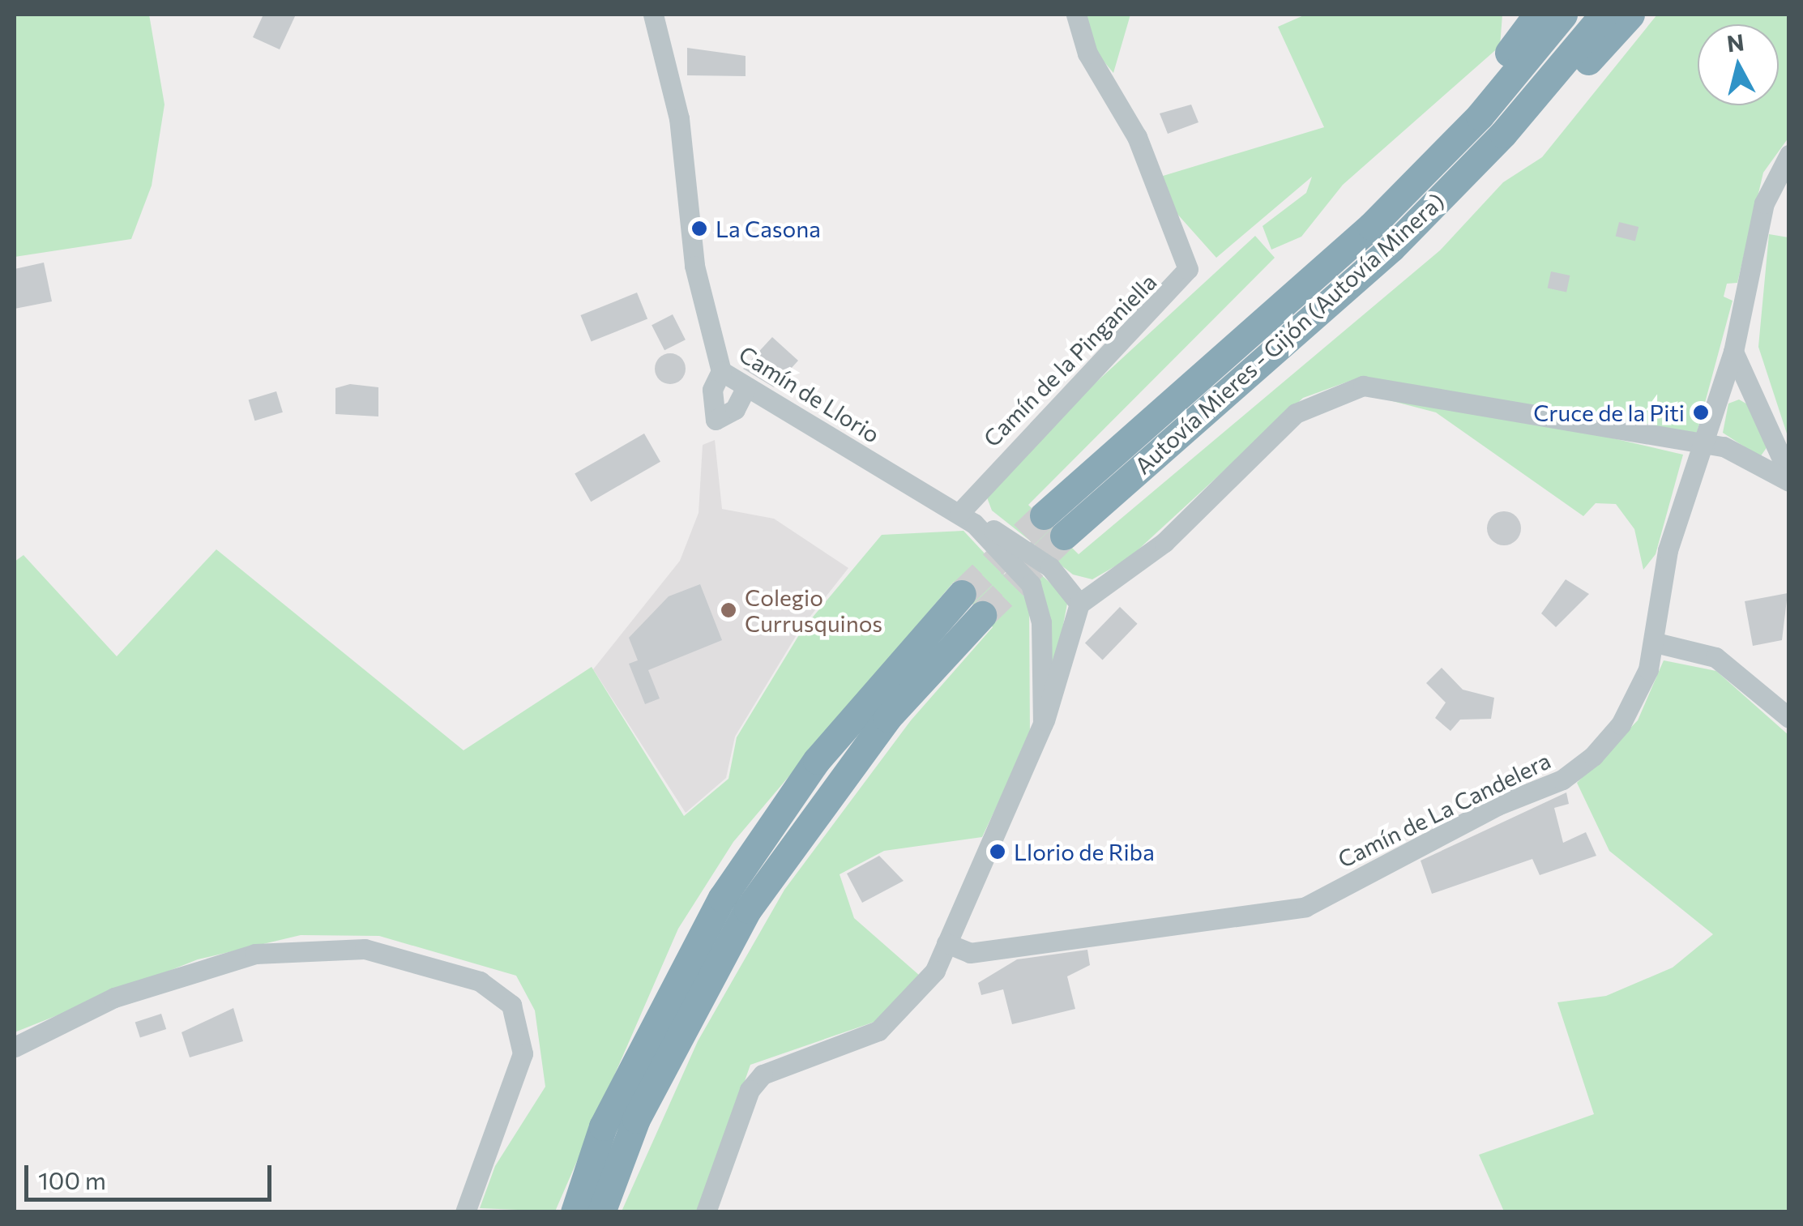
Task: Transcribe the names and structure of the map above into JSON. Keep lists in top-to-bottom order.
{
  "streets": {
    "highway": ["Autovía Mieres - Gijón (Autovía Minera)"],
    "street": ["Camín de la Pinganiella", "Camín de Llorio", "Camín de La Candelera"]
  },
  "crossings": [
    ["Camín de la Pinganiella", "Camín de Llorio"],
    ["Camín de Llorio", "Camín de La Candelera"]
  ],
  "places": [
    "La Casona",
    "Cruce de la Piti",
    "Colegio Currusquinos",
    "Llorio de Riba"
  ],
  "scale_bar": "100 m",
  "north": "top"
}
